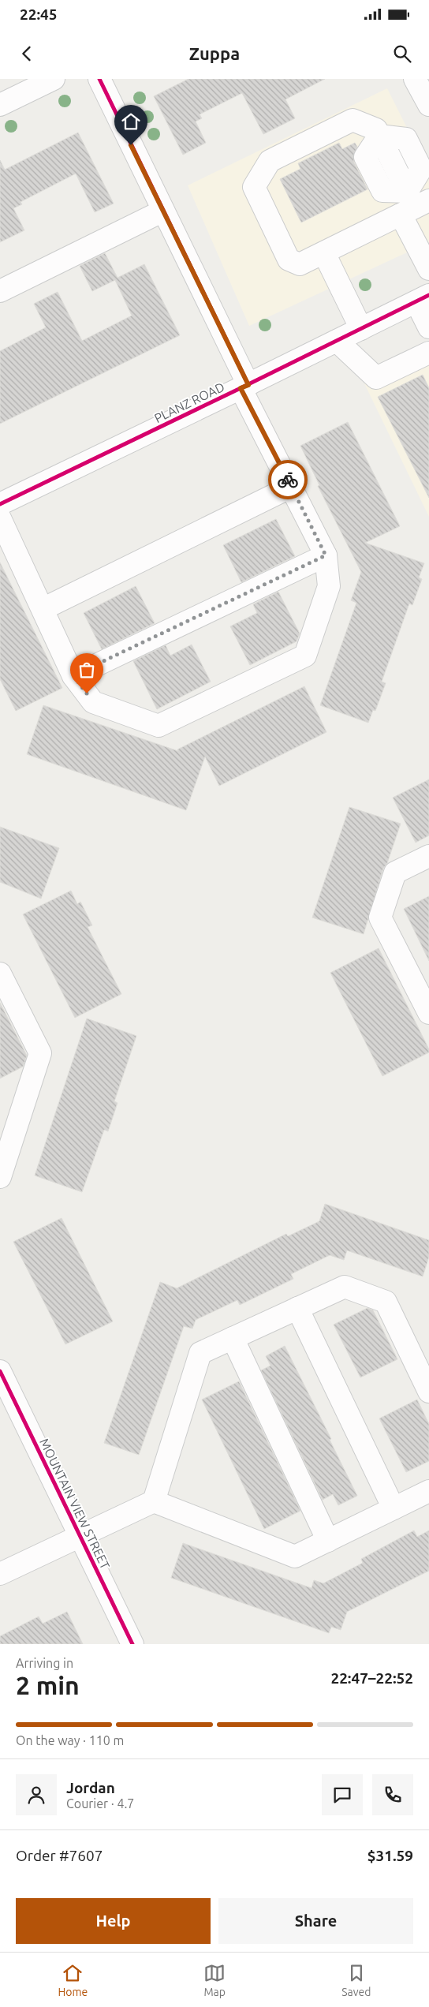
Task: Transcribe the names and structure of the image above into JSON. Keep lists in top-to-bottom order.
{
  "streets": {
    "street": ["PLANZ ROAD", "MOUNTAIN VIEW STREET"]
  },
  "page": {
    "status": "22:45",
    "header": "Zuppa",
    "heading": ["2 min", "Arriving in", "22:47–22:52"],
    "panel": [
      "Jordan",
      "Courier · 4.7",
      "Order #7607",
      "$31.59"
    ],
    "bar": "On the way · 110 m",
    "buttons": ["Help", "Share"],
    "tabs": ["Home", "Map", "Saved"]
  }
}
